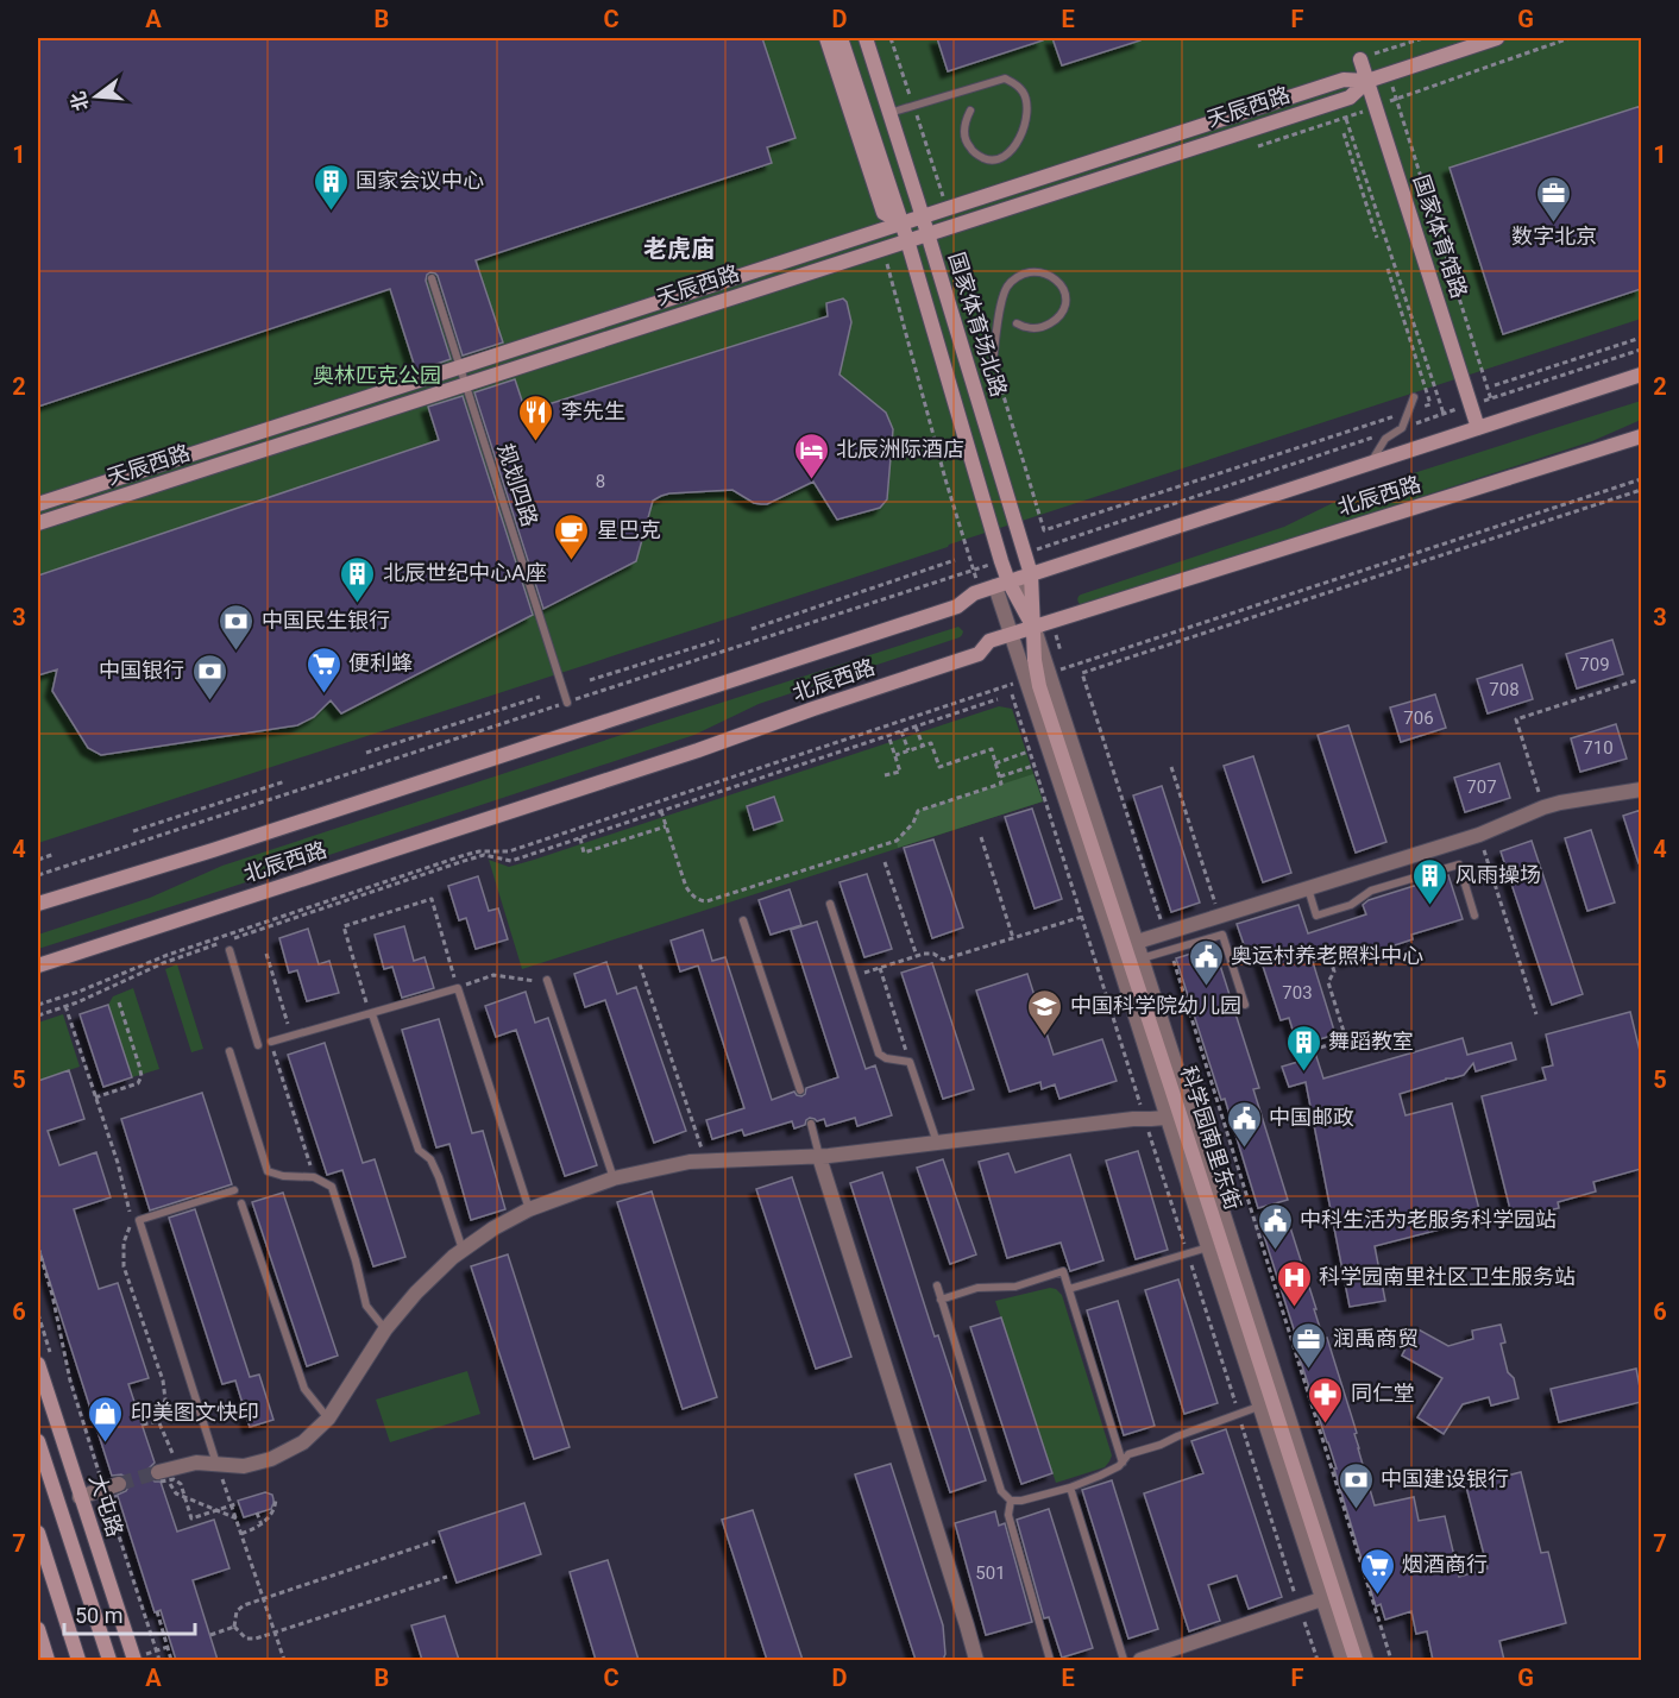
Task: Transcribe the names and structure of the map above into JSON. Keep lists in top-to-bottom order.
{
  "streets": {
    "street": [
      "天辰西路",
      "国家体育馆路",
      "国家体育场北路",
      "北辰西路",
      "科学园南里东街",
      "大屯路"
    ],
    "lane": ["规划四路"]
  },
  "crossings": [
    ["天辰西路", "国家体育馆路"],
    ["天辰西路", "国家体育场北路"],
    ["天辰西路", "规划四路"],
    ["国家体育馆路", "北辰西路"],
    ["国家体育场北路", "北辰西路"],
    ["国家体育场北路", "科学园南里东街"],
    ["北辰西路", "科学园南里东街"]
  ],
  "districts": ["老虎庙"],
  "parks": ["奥林匹克公园"],
  "places": {
    "building": [
      "国家会议中心",
      "北辰世纪中心A座",
      "风雨操场",
      "舞蹈教室"
    ],
    "office": ["数字北京", "润禹商贸"],
    "restaurant": ["李先生"],
    "hotel": ["北辰洲际酒店"],
    "cafe": ["星巴克"],
    "bank": ["中国民生银行", "中国银行", "中国建设银行"],
    "supermarket": ["便利蜂", "烟酒商行"],
    "public building": ["奥运村养老照料中心", "中国邮政", "中科生活为老服务科学园站"],
    "school or university": ["中国科学院幼儿园"],
    "hospital": ["科学园南里社区卫生服务站"],
    "pharmacy": ["同仁堂"],
    "shop": ["印美图文快印"]
  },
  "house_numbers": [
    "8",
    "709",
    "708",
    "706",
    "710",
    "707",
    "703",
    "501"
  ],
  "scale_bar": "50 m",
  "north": "left",
  "grid": {
    "columns": [
      "A",
      "B",
      "C",
      "D",
      "E",
      "F",
      "G"
    ],
    "rows": [
      "1",
      "2",
      "3",
      "4",
      "5",
      "6",
      "7"
    ]
  }
}
